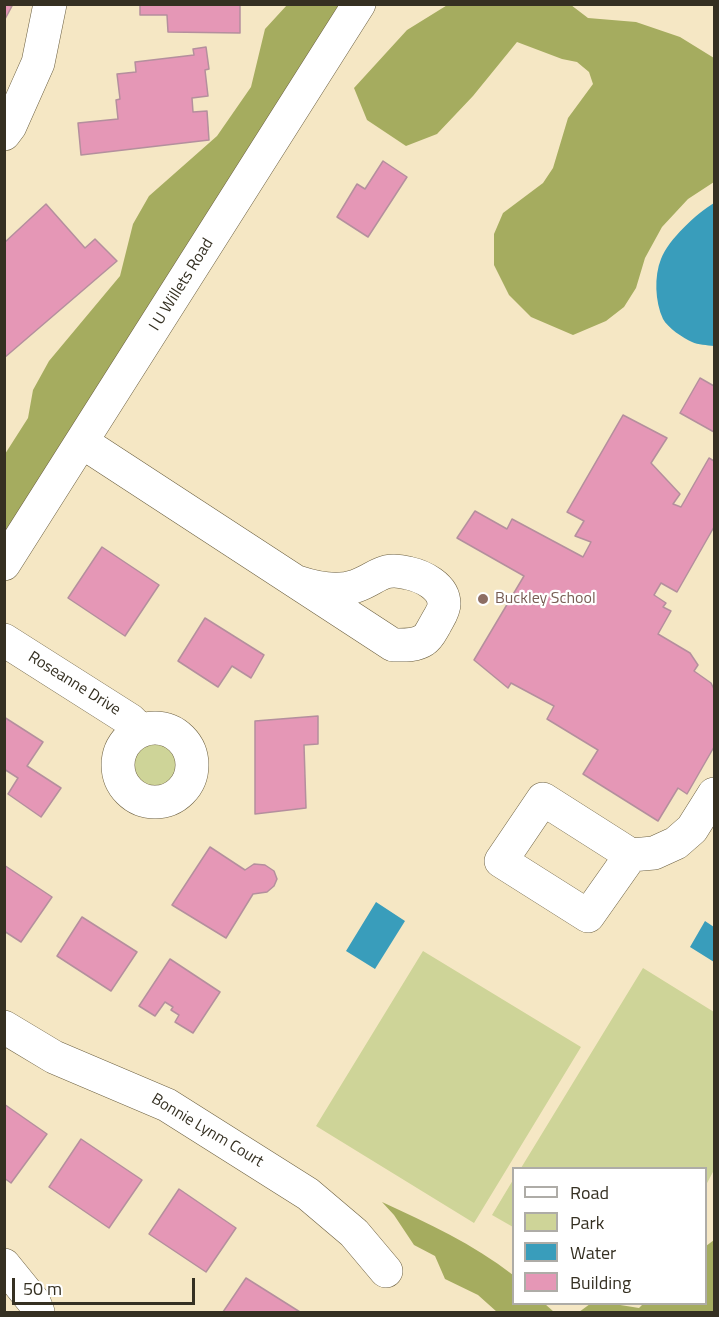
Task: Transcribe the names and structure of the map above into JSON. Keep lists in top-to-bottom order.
{
  "streets": {
    "street": ["I U Willets Road", "Roseanne Drive", "Bonnie Lynm Court"]
  },
  "places": ["Buckley School"],
  "legend": [
    "Road",
    "Park",
    "Water",
    "Building"
  ],
  "scale_bar": "50 m"
}
